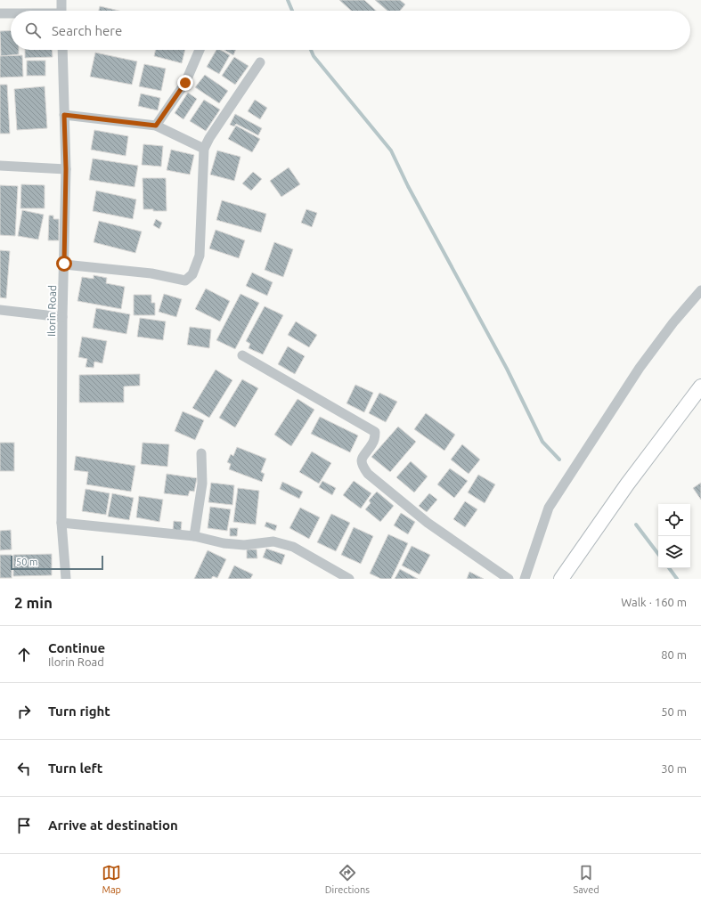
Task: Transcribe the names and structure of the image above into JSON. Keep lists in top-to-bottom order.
{
  "streets": {
    "street": ["Ilorin Road"]
  },
  "scale_bar": "50 m",
  "page": {
    "search": "Search here",
    "scale": "50 m",
    "heading": ["2 min", "Walk · 160 m"],
    "list": [
      ["Continue", "Ilorin Road", "80 m"],
      ["Turn right", "50 m"],
      ["Turn left", "30 m"],
      "Arrive at destination"
    ],
    "nav": ["Map", "Directions", "Saved"]
  }
}
